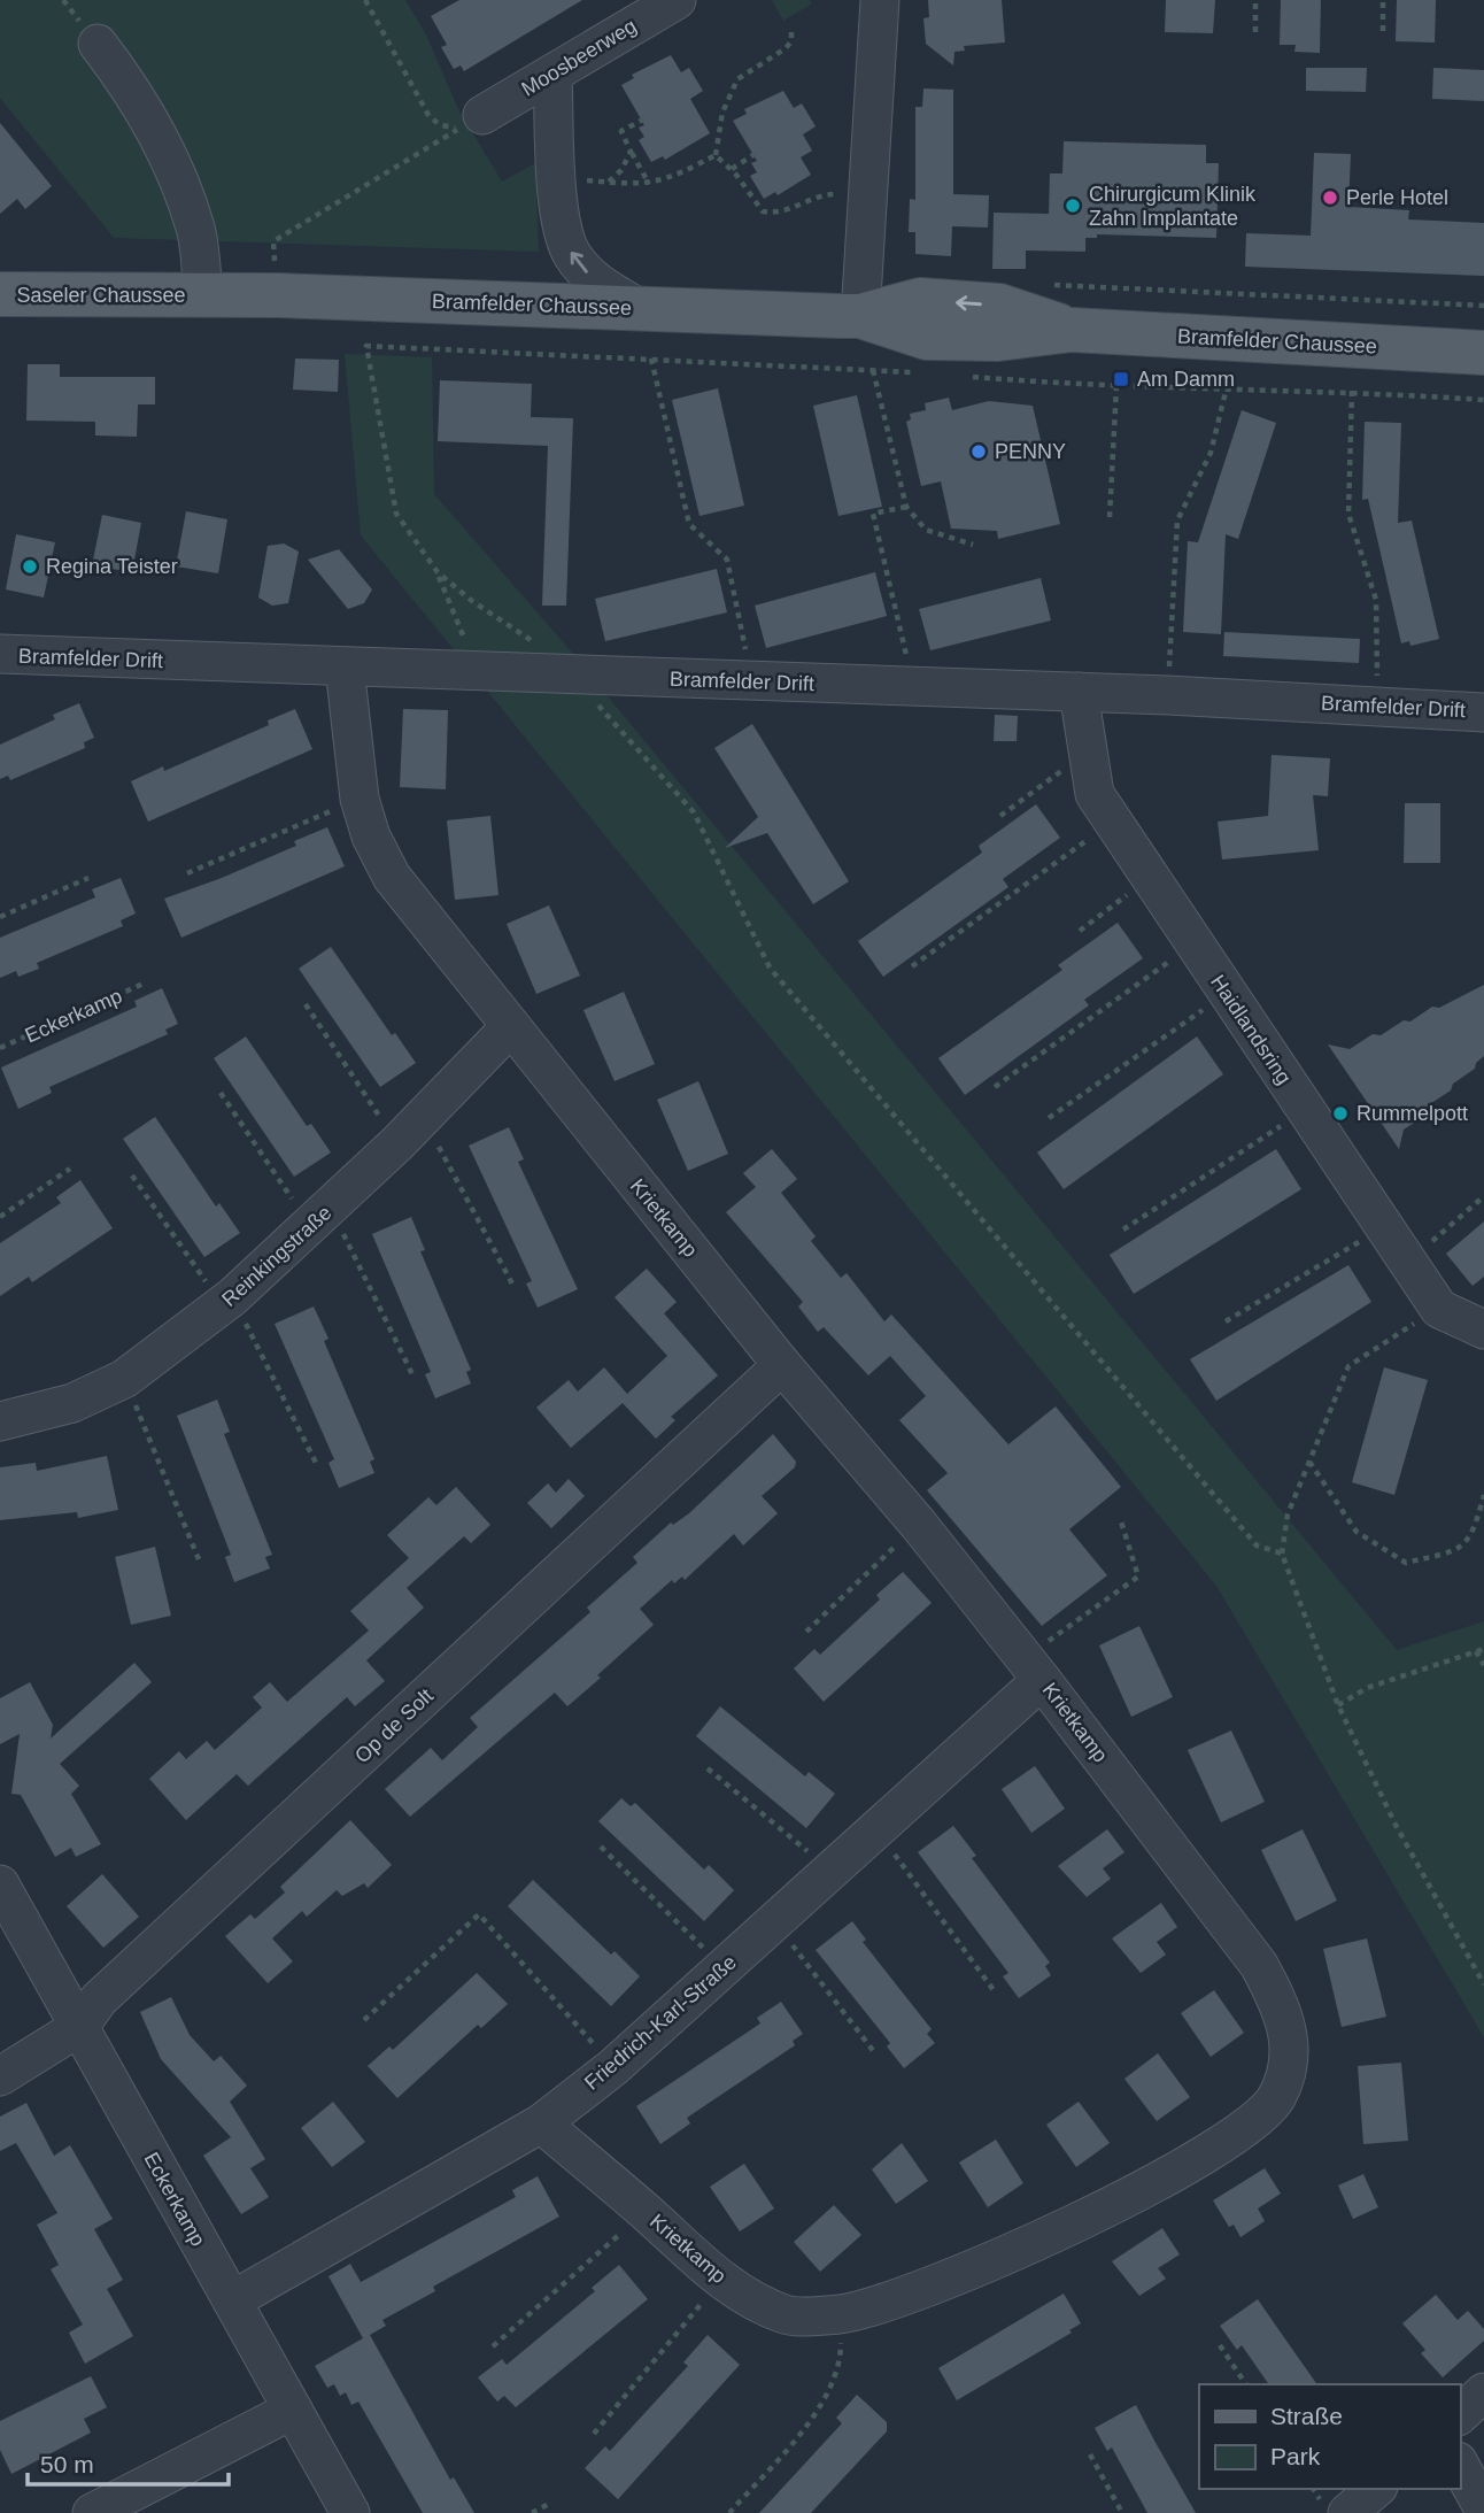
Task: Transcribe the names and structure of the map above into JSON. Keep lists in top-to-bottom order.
{
  "streets": {
    "main road": ["Saseler Chaussee", "Bramfelder Chaussee"],
    "street": [
      "Moosbeerweg",
      "Bramfelder Drift",
      "Eckerkamp",
      "Haidlandsring",
      "Krietkamp",
      "Reinkingstraße",
      "Op de Solt",
      "Friedrich-Karl-Straße"
    ]
  },
  "crossings": [
    ["Saseler Chaussee", "Bramfelder Chaussee"],
    ["Bramfelder Drift", "Haidlandsring"],
    ["Bramfelder Drift", "Krietkamp"],
    ["Eckerkamp", "Op de Solt"],
    ["Eckerkamp", "Friedrich-Karl-Straße"],
    ["Krietkamp", "Reinkingstraße"],
    ["Krietkamp", "Op de Solt"],
    ["Krietkamp", "Friedrich-Karl-Straße"]
  ],
  "places": {
    "other": [
      "Perle Hotel",
      "Chirurgicum Klinik Zahn Implantate",
      "PENNY",
      "Regina Teister",
      "Rummelpott"
    ],
    "transit": ["Am Damm"]
  },
  "legend": ["Straße", "Park"],
  "scale_bar": "50 m"
}
